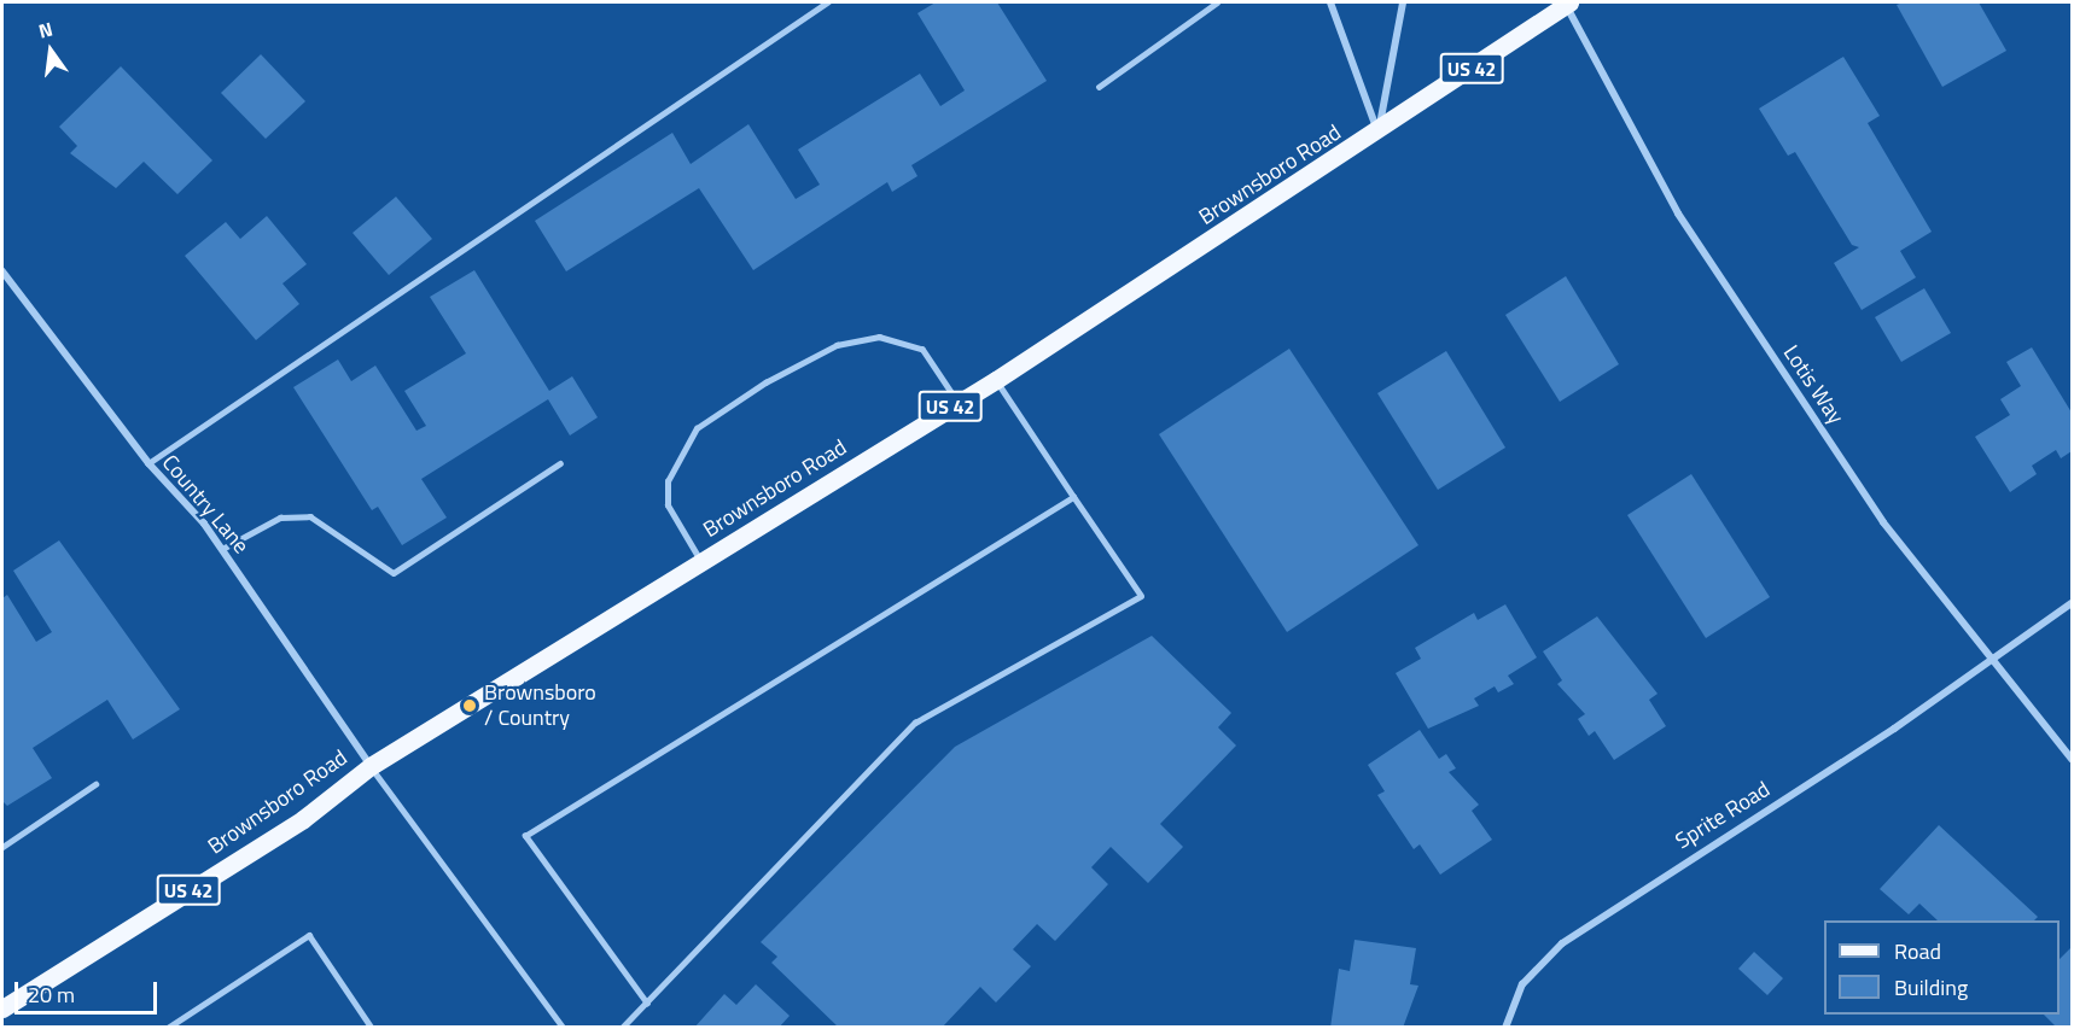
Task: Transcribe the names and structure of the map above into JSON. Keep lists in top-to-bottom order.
{
  "streets": {
    "main road": ["US 42", "Brownsboro Road"],
    "street": ["Lotis Way", "Country Lane", "Sprite Road"]
  },
  "crossings": [
    ["Brownsboro Road", "Lotis Way"],
    ["Brownsboro Road", "Country Lane"],
    ["Lotis Way", "Sprite Road"]
  ],
  "places": ["Brownsboro / Country"],
  "legend": ["Road", "Building"],
  "scale_bar": "20 m",
  "north": "top"
}
